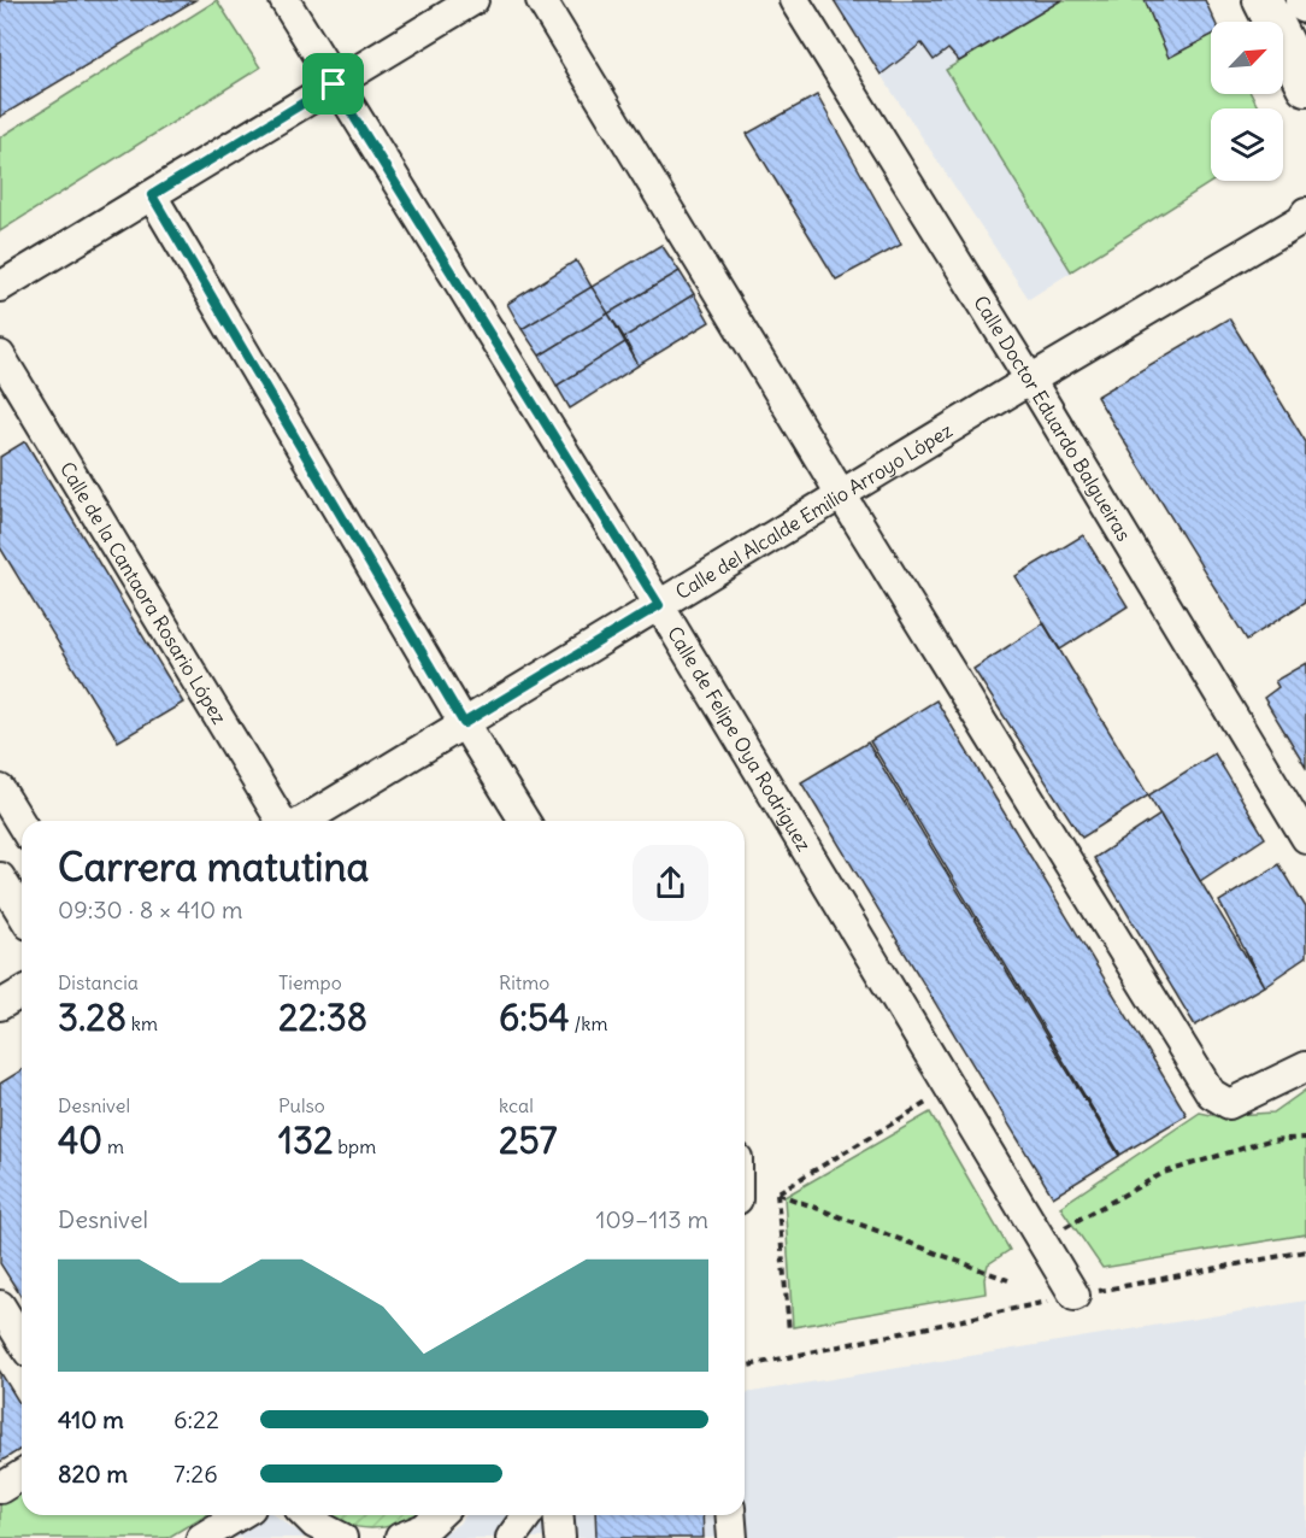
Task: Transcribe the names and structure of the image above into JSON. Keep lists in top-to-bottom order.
{
  "streets": {
    "street": [
      "Calle Doctor Eduardo Balgueiras",
      "Calle del Alcalde Emilio Arroyo López",
      "Calle de la Cantaora Rosario López",
      "Calle de Felipe Oya Rodríguez"
    ]
  },
  "crossings": [
    ["Calle Doctor Eduardo Balgueiras", "Calle del Alcalde Emilio Arroyo López"],
    ["Calle del Alcalde Emilio Arroyo López", "Calle de Felipe Oya Rodríguez"]
  ],
  "north": "top right",
  "page": {
    "heading": ["Carrera matutina", "09:30 · 8 × 410 m"],
    "stats": [
      ["Distancia", "3.28 km"],
      ["Tiempo", "22:38"],
      ["Ritmo", "6:54 /km"],
      ["Desnivel", "40 m"],
      ["Pulso", "132 bpm"],
      ["kcal", "257"]
    ],
    "chart": ["Desnivel", "109–113 m"],
    "list": [
      {
        "name": "410 m",
        "note": "6:22"
      },
      {
        "name": "820 m",
        "note": "7:26"
      }
    ]
  }
}
